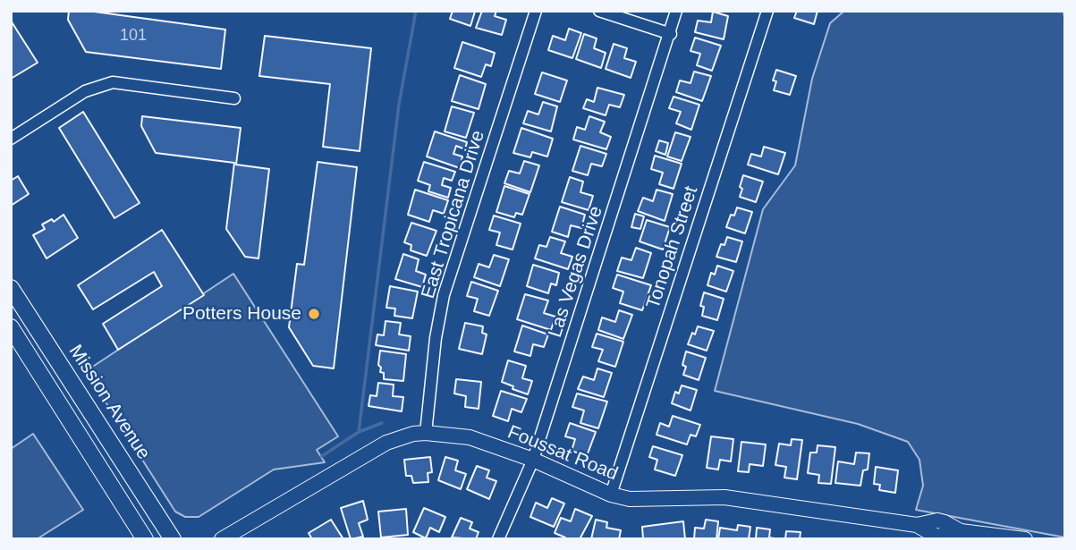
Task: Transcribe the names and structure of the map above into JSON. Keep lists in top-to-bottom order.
{
  "streets": {
    "main road": ["Mission Avenue", "Foussat Road"],
    "street": ["East Tropicana Drive", "Tonopah Street", "Las Vegas Drive"]
  },
  "crossings": [
    ["East Tropicana Drive", "Foussat Road"],
    ["Tonopah Street", "Foussat Road"],
    ["Las Vegas Drive", "Foussat Road"]
  ],
  "places": ["Potters House"],
  "house_numbers": ["101"]
}
